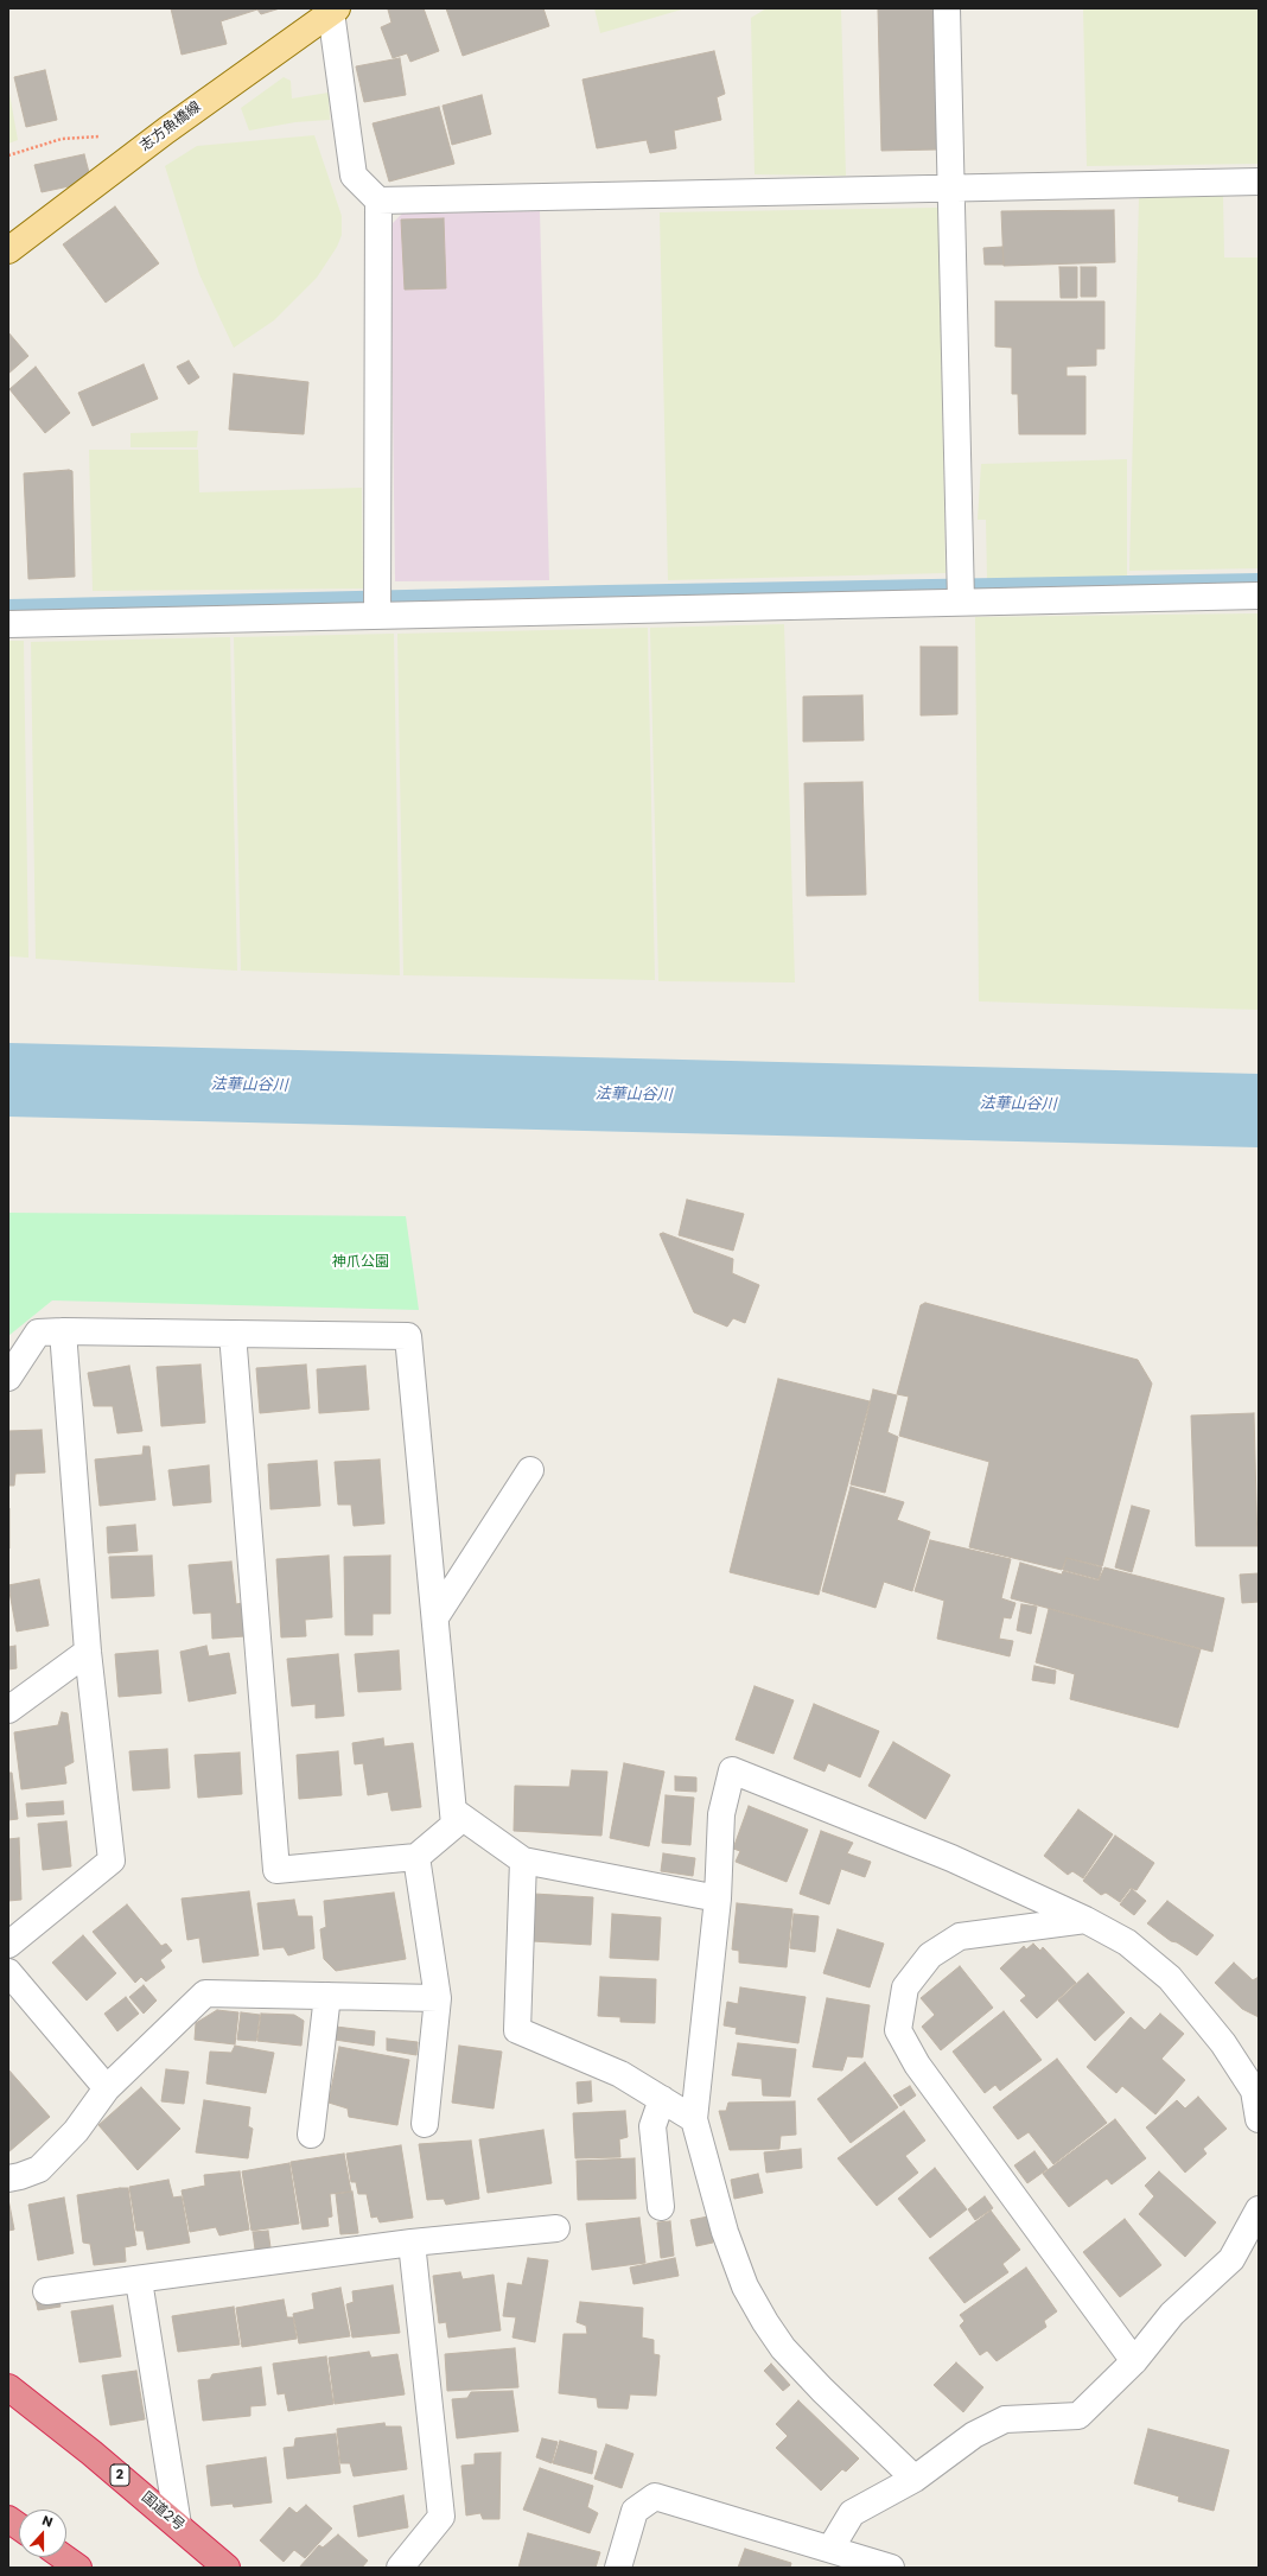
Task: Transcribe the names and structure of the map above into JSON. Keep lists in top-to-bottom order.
{
  "streets": {
    "highway": ["2", "国道2号"],
    "main road": ["志方魚橋線"]
  },
  "water": ["法華山谷川"],
  "parks": ["神爪公園"],
  "north": "top"
}
